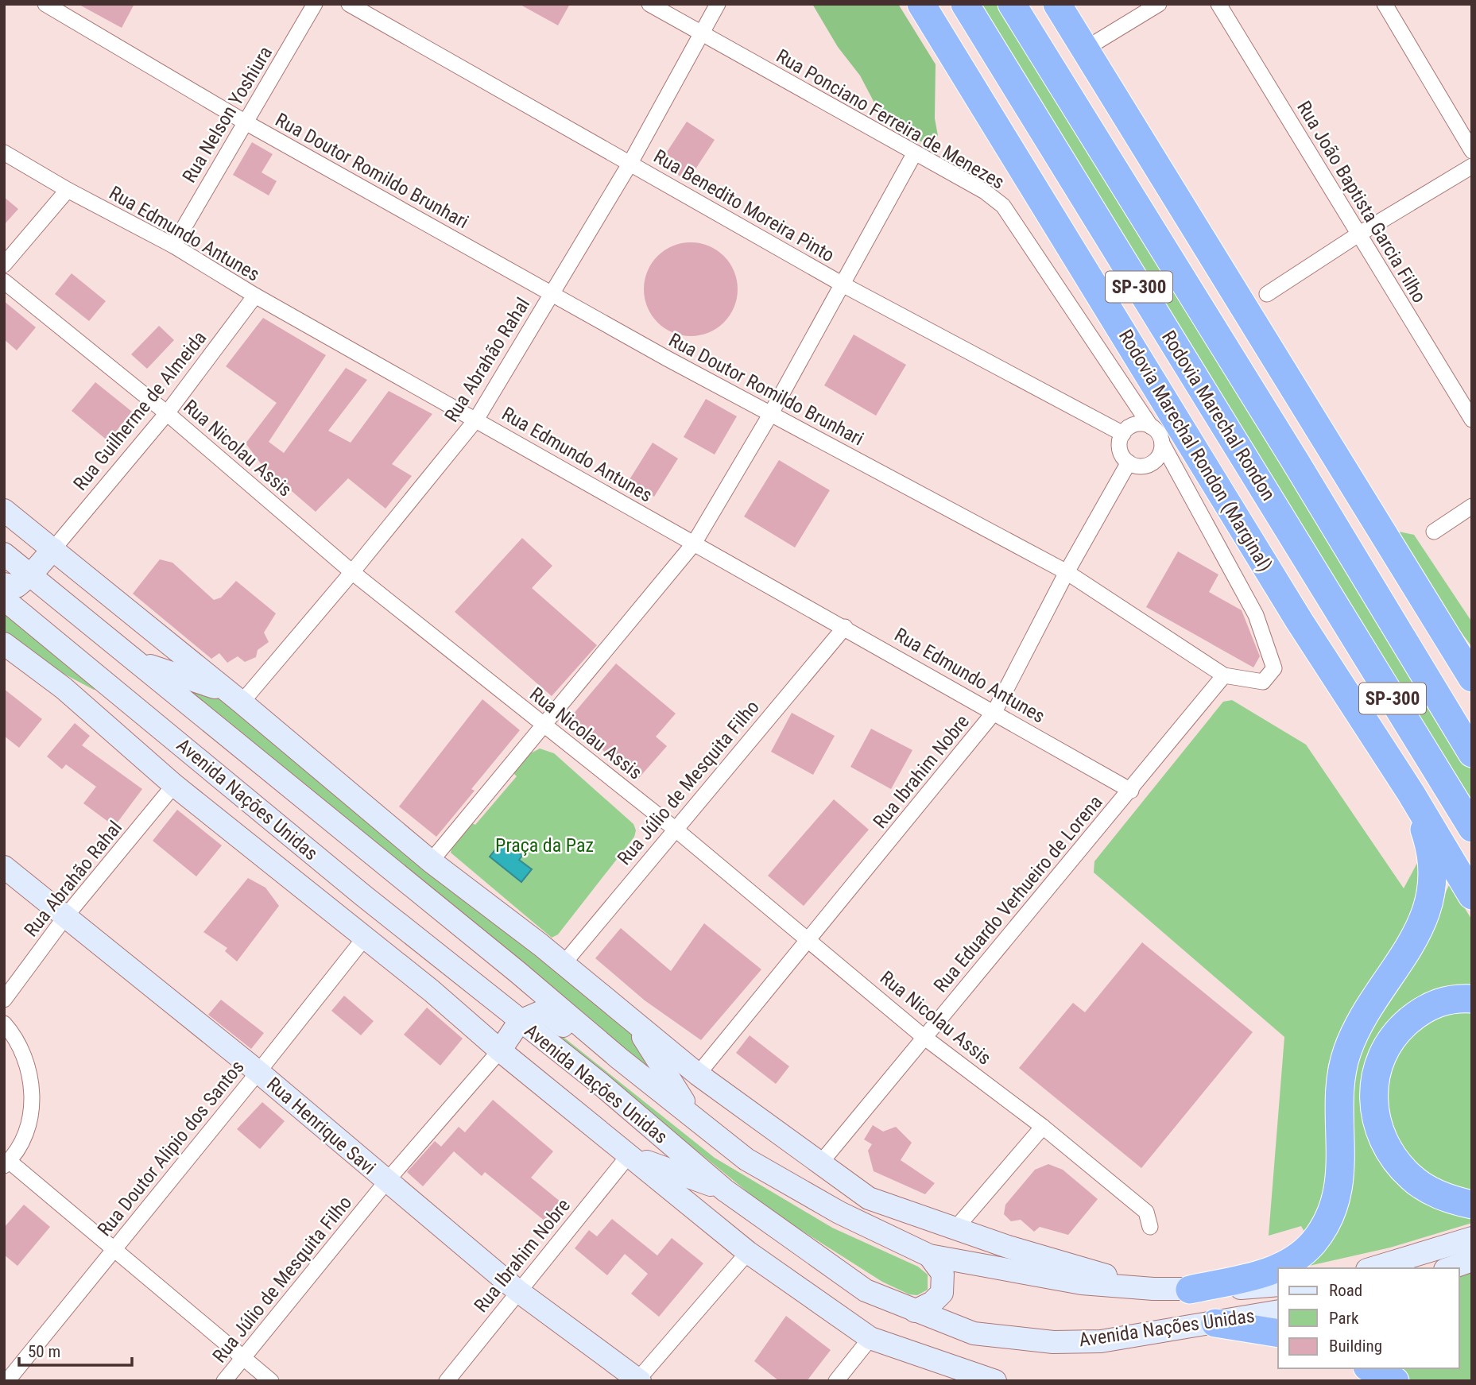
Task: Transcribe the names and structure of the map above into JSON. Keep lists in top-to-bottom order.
{
  "streets": {
    "highway": ["SP-300", "Rodovia Marechal Rondon", "Rodovia Marechal Rondon (Marginal)"],
    "main road": ["Avenida Nações Unidas", "Rua Henrique Savi"],
    "street": [
      "Rua Nelson Yoshiura",
      "Rua Ponciano Ferreira de Menezes",
      "Rua Doutor Romildo Brunhari",
      "Rua João Baptista Garcia Filho",
      "Rua Benedito Moreira Pinto",
      "Rua Edmundo Antunes",
      "Rua Abrahão Rahal",
      "Rua Guilherme de Almeida",
      "Rua Nicolau Assis",
      "Rua Ibrahim Nobre",
      "Rua Júlio de Mesquita Filho",
      "Rua Eduardo Verhueiro de Lorena",
      "Rua Doutor Alipio dos Santos"
    ]
  },
  "crossings": [
    ["Rua Nelson Yoshiura", "Rua Doutor Romildo Brunhari"],
    ["Rua Nelson Yoshiura", "Rua Edmundo Antunes"],
    ["Rua Ponciano Ferreira de Menezes", "Rua Doutor Romildo Brunhari"],
    ["Rua Ponciano Ferreira de Menezes", "Rua Benedito Moreira Pinto"],
    ["Rua Ponciano Ferreira de Menezes", "Rua Abrahão Rahal"],
    ["Rua Ponciano Ferreira de Menezes", "Rua Ibrahim Nobre"],
    ["Rua Doutor Romildo Brunhari", "Rua Benedito Moreira Pinto"],
    ["Rua Doutor Romildo Brunhari", "Rua Abrahão Rahal"],
    ["Rua Doutor Romildo Brunhari", "Rua Ibrahim Nobre"],
    ["Rua Doutor Romildo Brunhari", "Rua Eduardo Verhueiro de Lorena"],
    ["Rua Benedito Moreira Pinto", "Rua Abrahão Rahal"],
    ["Rua Benedito Moreira Pinto", "Rua Ibrahim Nobre"],
    ["Rua Edmundo Antunes", "Rua Abrahão Rahal"],
    ["Rua Edmundo Antunes", "Rua Guilherme de Almeida"],
    ["Rua Edmundo Antunes", "Rua Ibrahim Nobre"],
    ["Rua Edmundo Antunes", "Rua Júlio de Mesquita Filho"],
    ["Rua Edmundo Antunes", "Rua Eduardo Verhueiro de Lorena"],
    ["Rua Abrahão Rahal", "Rua Nicolau Assis"],
    ["Rua Abrahão Rahal", "Avenida Nações Unidas"],
    ["Rua Abrahão Rahal", "Rua Henrique Savi"],
    ["Rua Guilherme de Almeida", "Rua Nicolau Assis"],
    ["Rua Guilherme de Almeida", "Avenida Nações Unidas"],
    ["Rua Nicolau Assis", "Rua Ibrahim Nobre"],
    ["Rua Nicolau Assis", "Rua Júlio de Mesquita Filho"],
    ["Rua Nicolau Assis", "Rua Eduardo Verhueiro de Lorena"],
    ["Rua Ibrahim Nobre", "Avenida Nações Unidas"],
    ["Rua Ibrahim Nobre", "Rua Henrique Savi"],
    ["Rua Júlio de Mesquita Filho", "Avenida Nações Unidas"],
    ["Rua Júlio de Mesquita Filho", "Rua Henrique Savi"],
    ["Avenida Nações Unidas", "Rua Eduardo Verhueiro de Lorena"],
    ["Avenida Nações Unidas", "Rua Doutor Alipio dos Santos"],
    ["Rua Henrique Savi", "Rua Doutor Alipio dos Santos"]
  ],
  "parks": ["Praça da Paz"],
  "legend": ["Road", "Park", "Building"],
  "scale_bar": "50 m"
}
